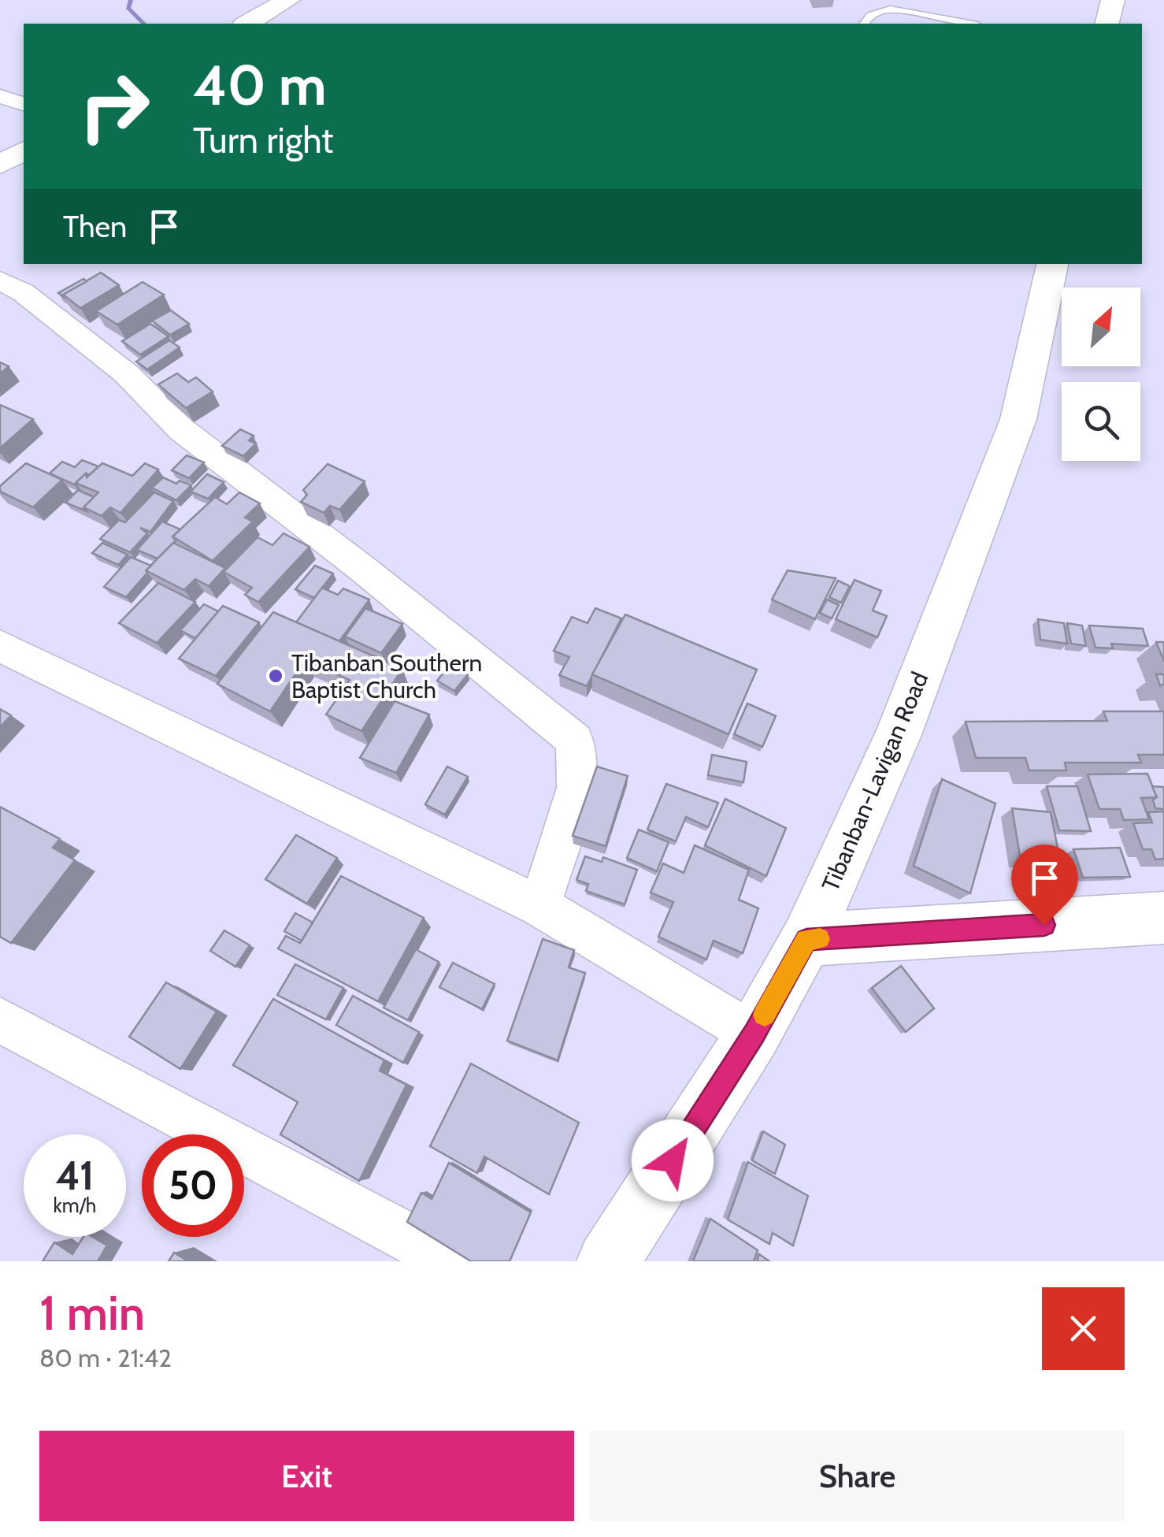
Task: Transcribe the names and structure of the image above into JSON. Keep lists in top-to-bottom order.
{
  "streets": {
    "main road": ["Tibanban-Lavigan Road"]
  },
  "places": ["Tibanban Southern Baptist Church"],
  "north": "top right",
  "page": {
    "turn": ["40 m", "Turn right"],
    "then": "Then",
    "speed": "41 km/h",
    "limit": "50",
    "heading": ["1 min", "80 m · 21:42"],
    "buttons": ["Exit", "Share"]
  }
}
